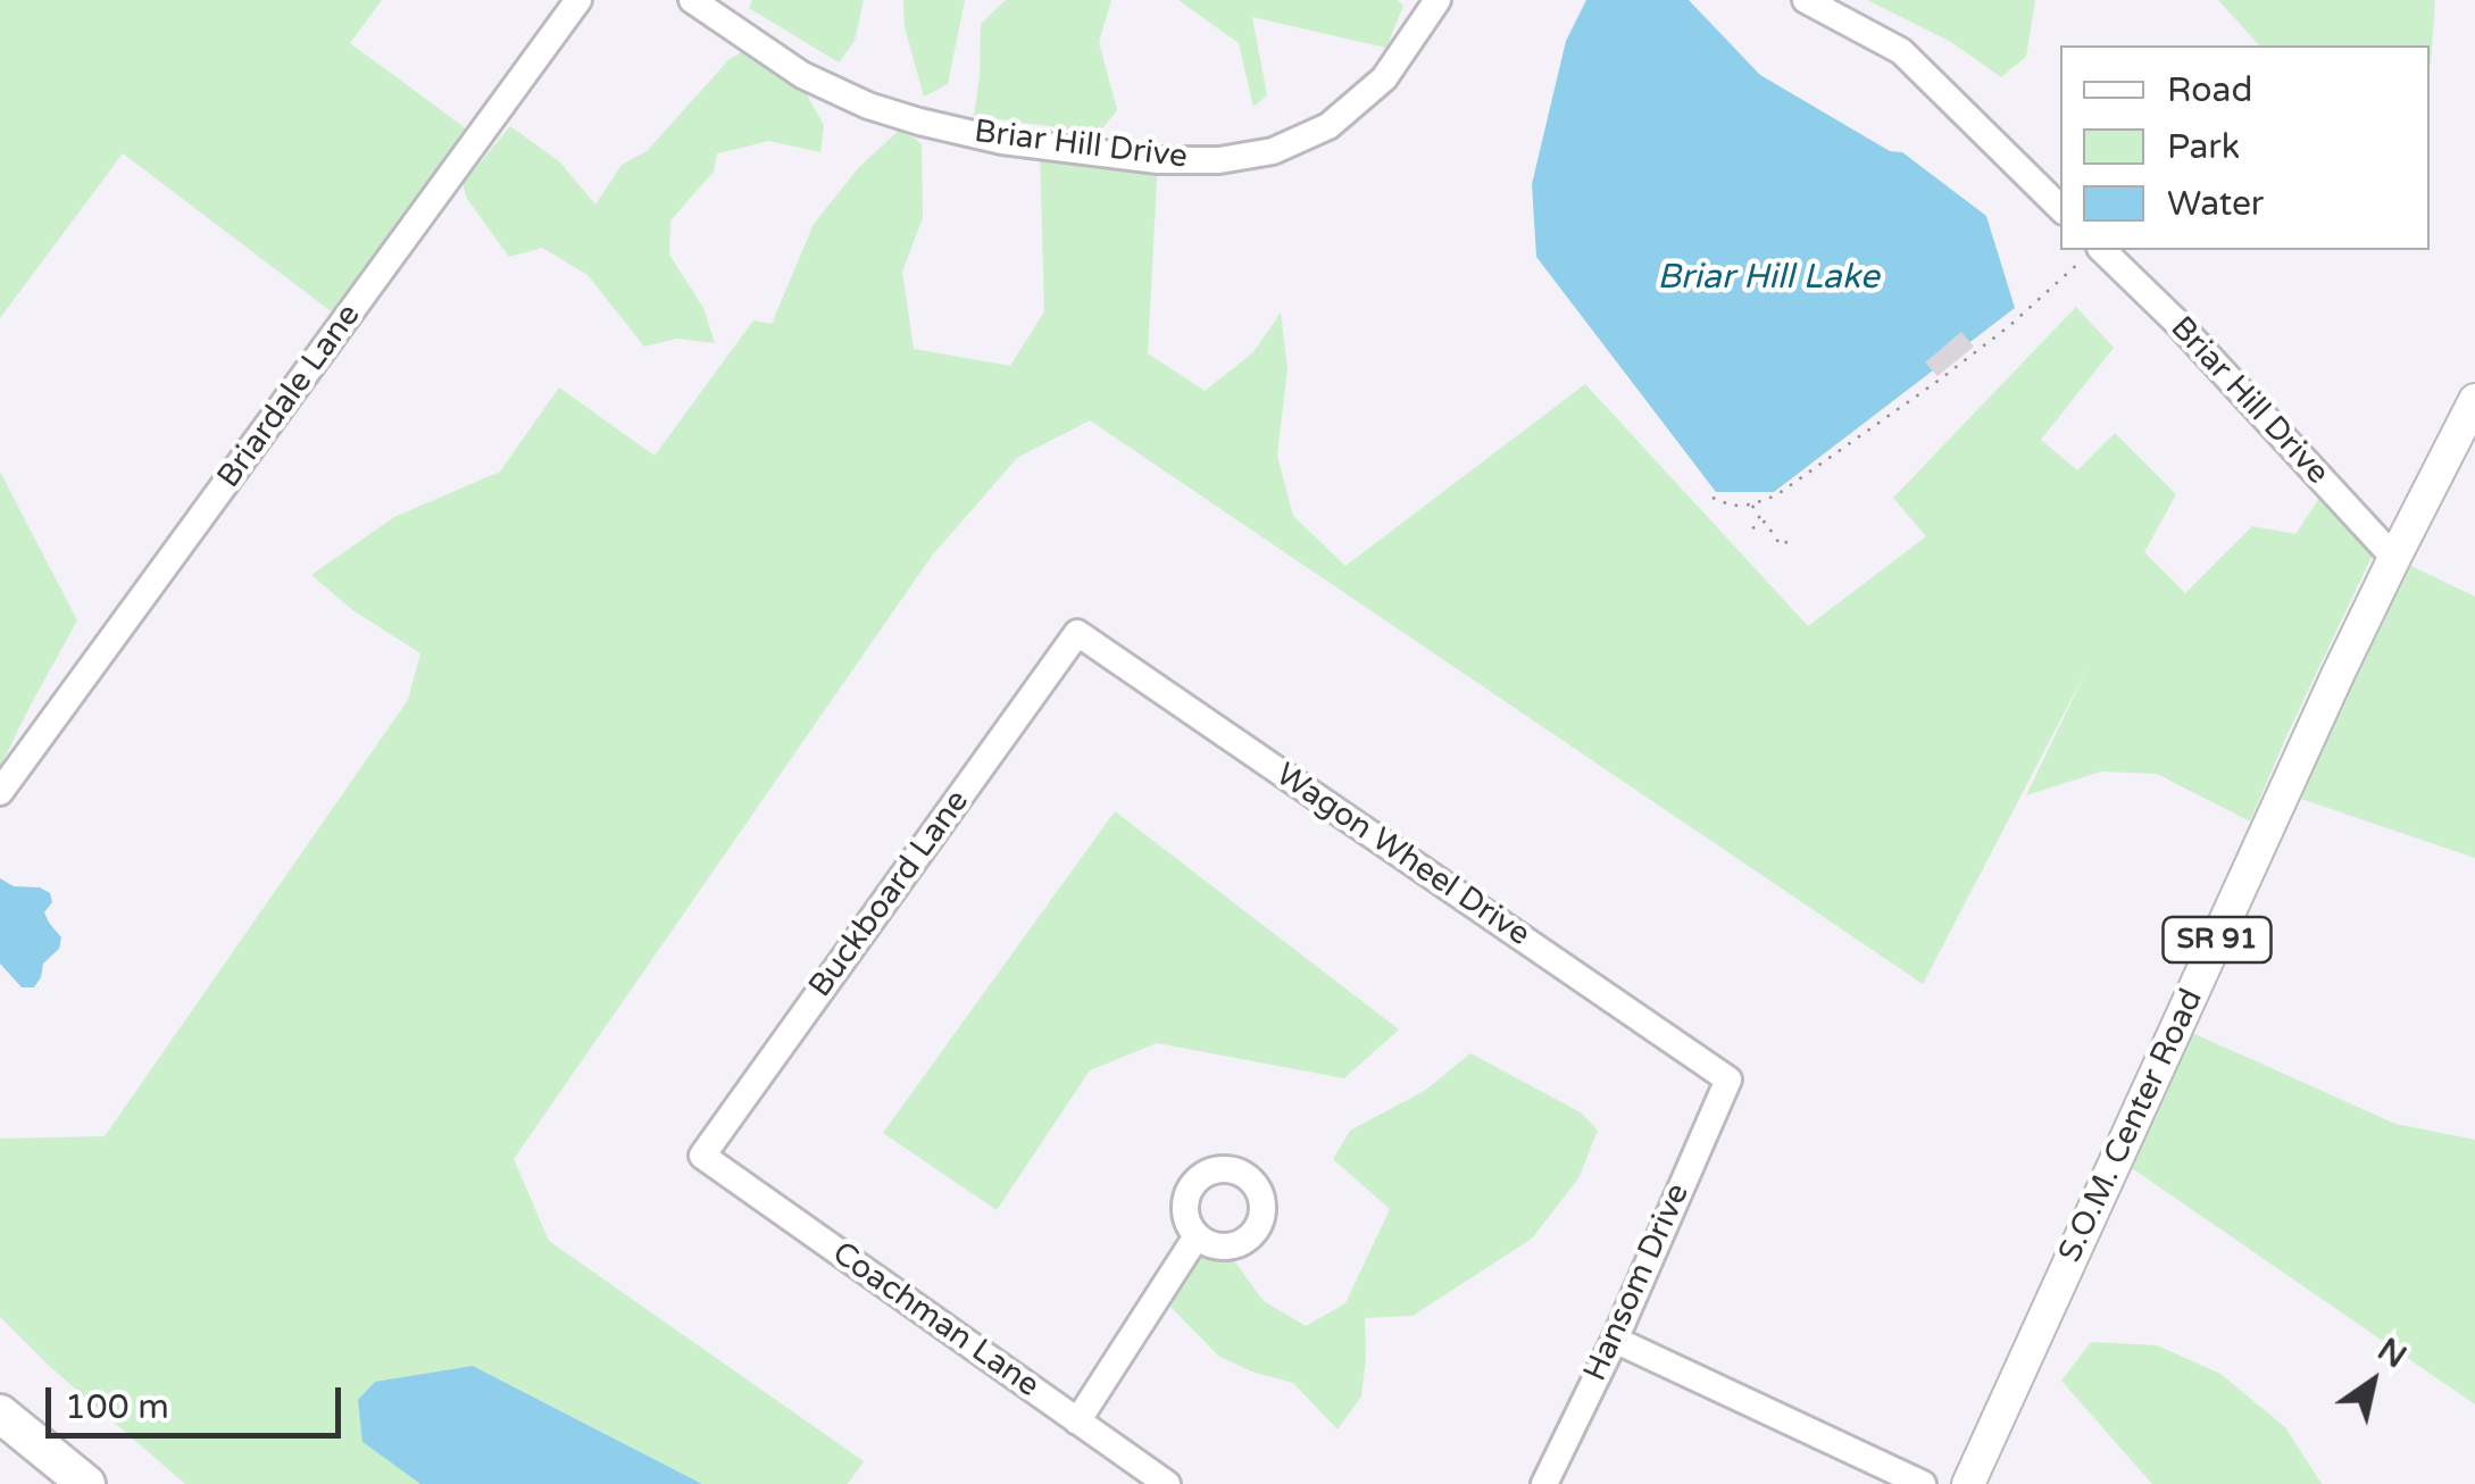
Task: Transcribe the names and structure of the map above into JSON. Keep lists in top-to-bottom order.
{
  "streets": {
    "main road": ["SR 91", "S.O.M. Center Road"],
    "street": [
      "Briar Hill Drive",
      "Briardale Lane",
      "Wagon Wheel Drive",
      "Buckboard Lane",
      "Hansom Drive",
      "Coachman Lane"
    ]
  },
  "crossings": [
    ["Briar Hill Drive", "S.O.M. Center Road"],
    ["Wagon Wheel Drive", "Buckboard Lane"],
    ["Wagon Wheel Drive", "Hansom Drive"],
    ["Buckboard Lane", "Coachman Lane"]
  ],
  "water": ["Briar Hill Lake"],
  "legend": ["Road", "Park", "Water"],
  "scale_bar": "100 m",
  "north": "top right"
}
